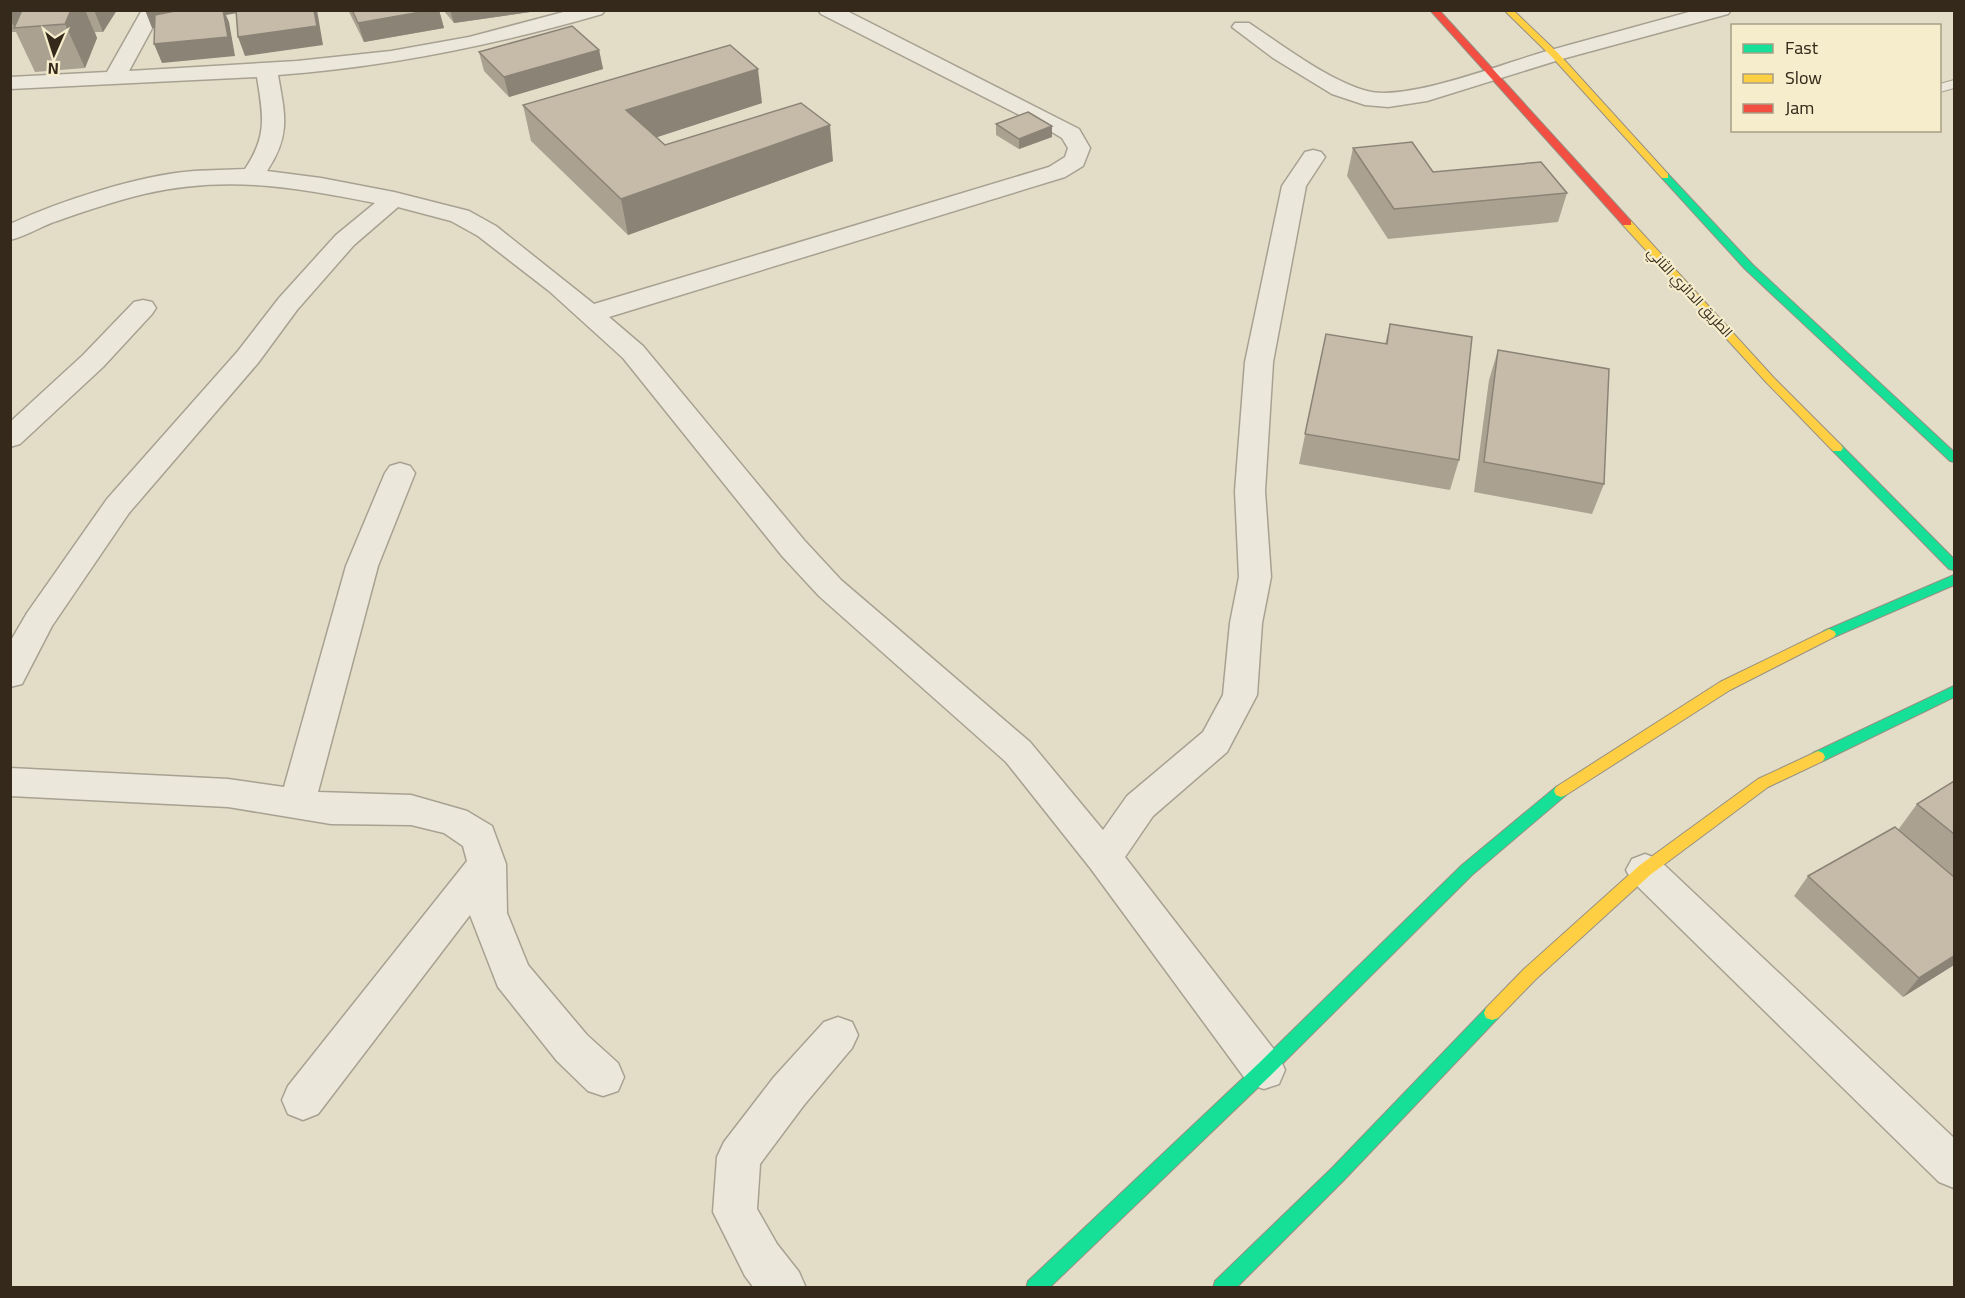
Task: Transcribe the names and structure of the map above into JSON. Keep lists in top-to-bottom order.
{
  "streets": {
    "main road": ["الطريق الدائري الثاني"]
  },
  "legend": ["Fast", "Slow", "Jam"],
  "north": "bottom"
}
